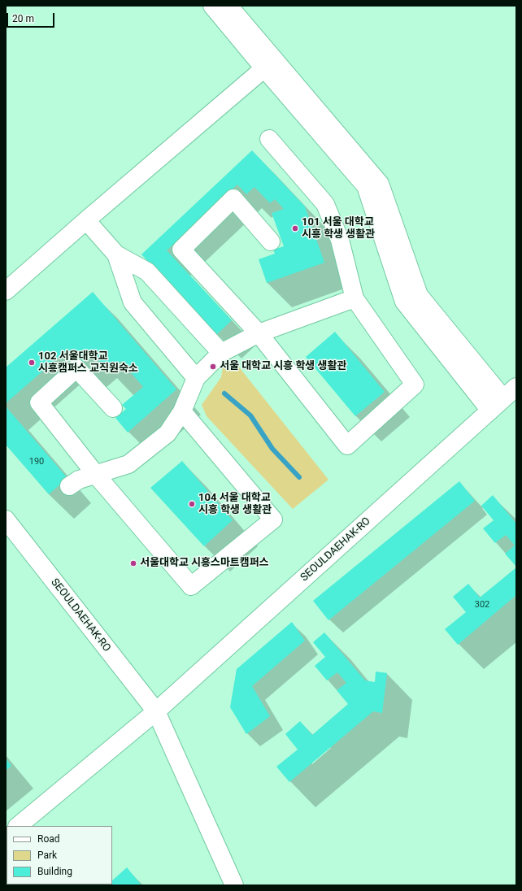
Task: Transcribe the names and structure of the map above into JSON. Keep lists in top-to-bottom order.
{
  "streets": {
    "street": ["SEOULDAEHAK-RO"]
  },
  "places": [
    "101 서울 대학교 시흥 학생 생활관",
    "102 서울대학교 시흥캠퍼스 교직원숙소",
    "서울 대학교 시흥 학생 생활관",
    "104 서울 대학교 시흥 학생 생활관",
    "서울대학교 시흥스마트캠퍼스"
  ],
  "house_numbers": ["190", "302"],
  "legend": ["Road", "Park", "Building"],
  "scale_bar": "20 m"
}
